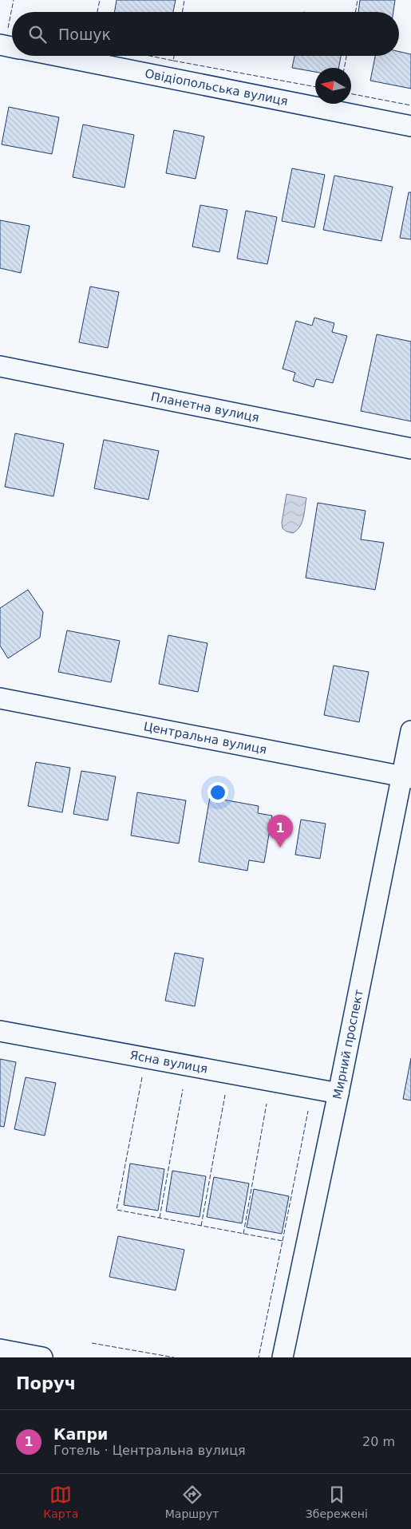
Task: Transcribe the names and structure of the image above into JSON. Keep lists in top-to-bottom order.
{
  "streets": {
    "street": [
      "Овідіопольська вулиця",
      "Планетна вулиця",
      "Центральна вулиця",
      "Мирний проспект",
      "Ясна вулиця"
    ]
  },
  "crossings": [
    ["Центральна вулиця", "Мирний проспект"],
    ["Мирний проспект", "Ясна вулиця"]
  ],
  "north": "left",
  "page": {
    "search": "Пошук",
    "pins": "1",
    "heading": "Поруч",
    "list": [
      {
        "mark": "1",
        "name": "Капри",
        "note": "Готель · Центральна вулиця",
        "value": "20 m"
      }
    ],
    "nav": ["Карта", "Маршрут", "Збережені"]
  }
}
